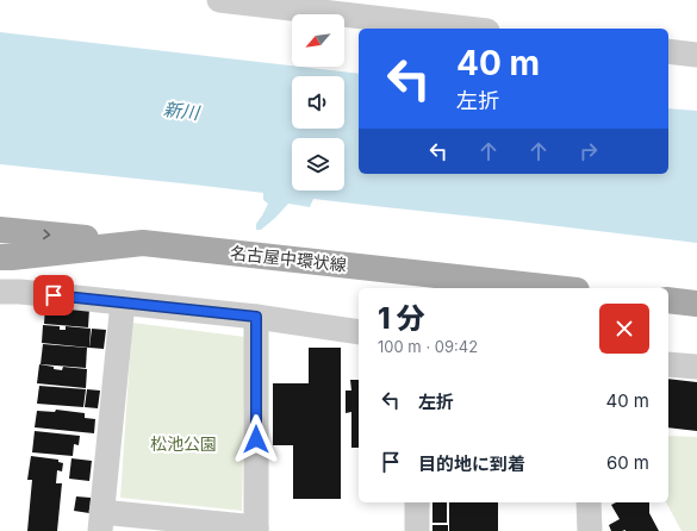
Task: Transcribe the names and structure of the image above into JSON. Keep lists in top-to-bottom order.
{
  "streets": {
    "main road": ["名古屋中環状線"]
  },
  "water": ["新川"],
  "parks": ["松池公園"],
  "north": "bottom left",
  "page": {
    "turn": ["40 m", "左折"],
    "heading": ["1 分", "100 m · 09:42"],
    "list": [
      {
        "name": "左折",
        "value": "40 m"
      },
      {
        "name": "目的地に到着",
        "value": "60 m"
      }
    ]
  }
}
